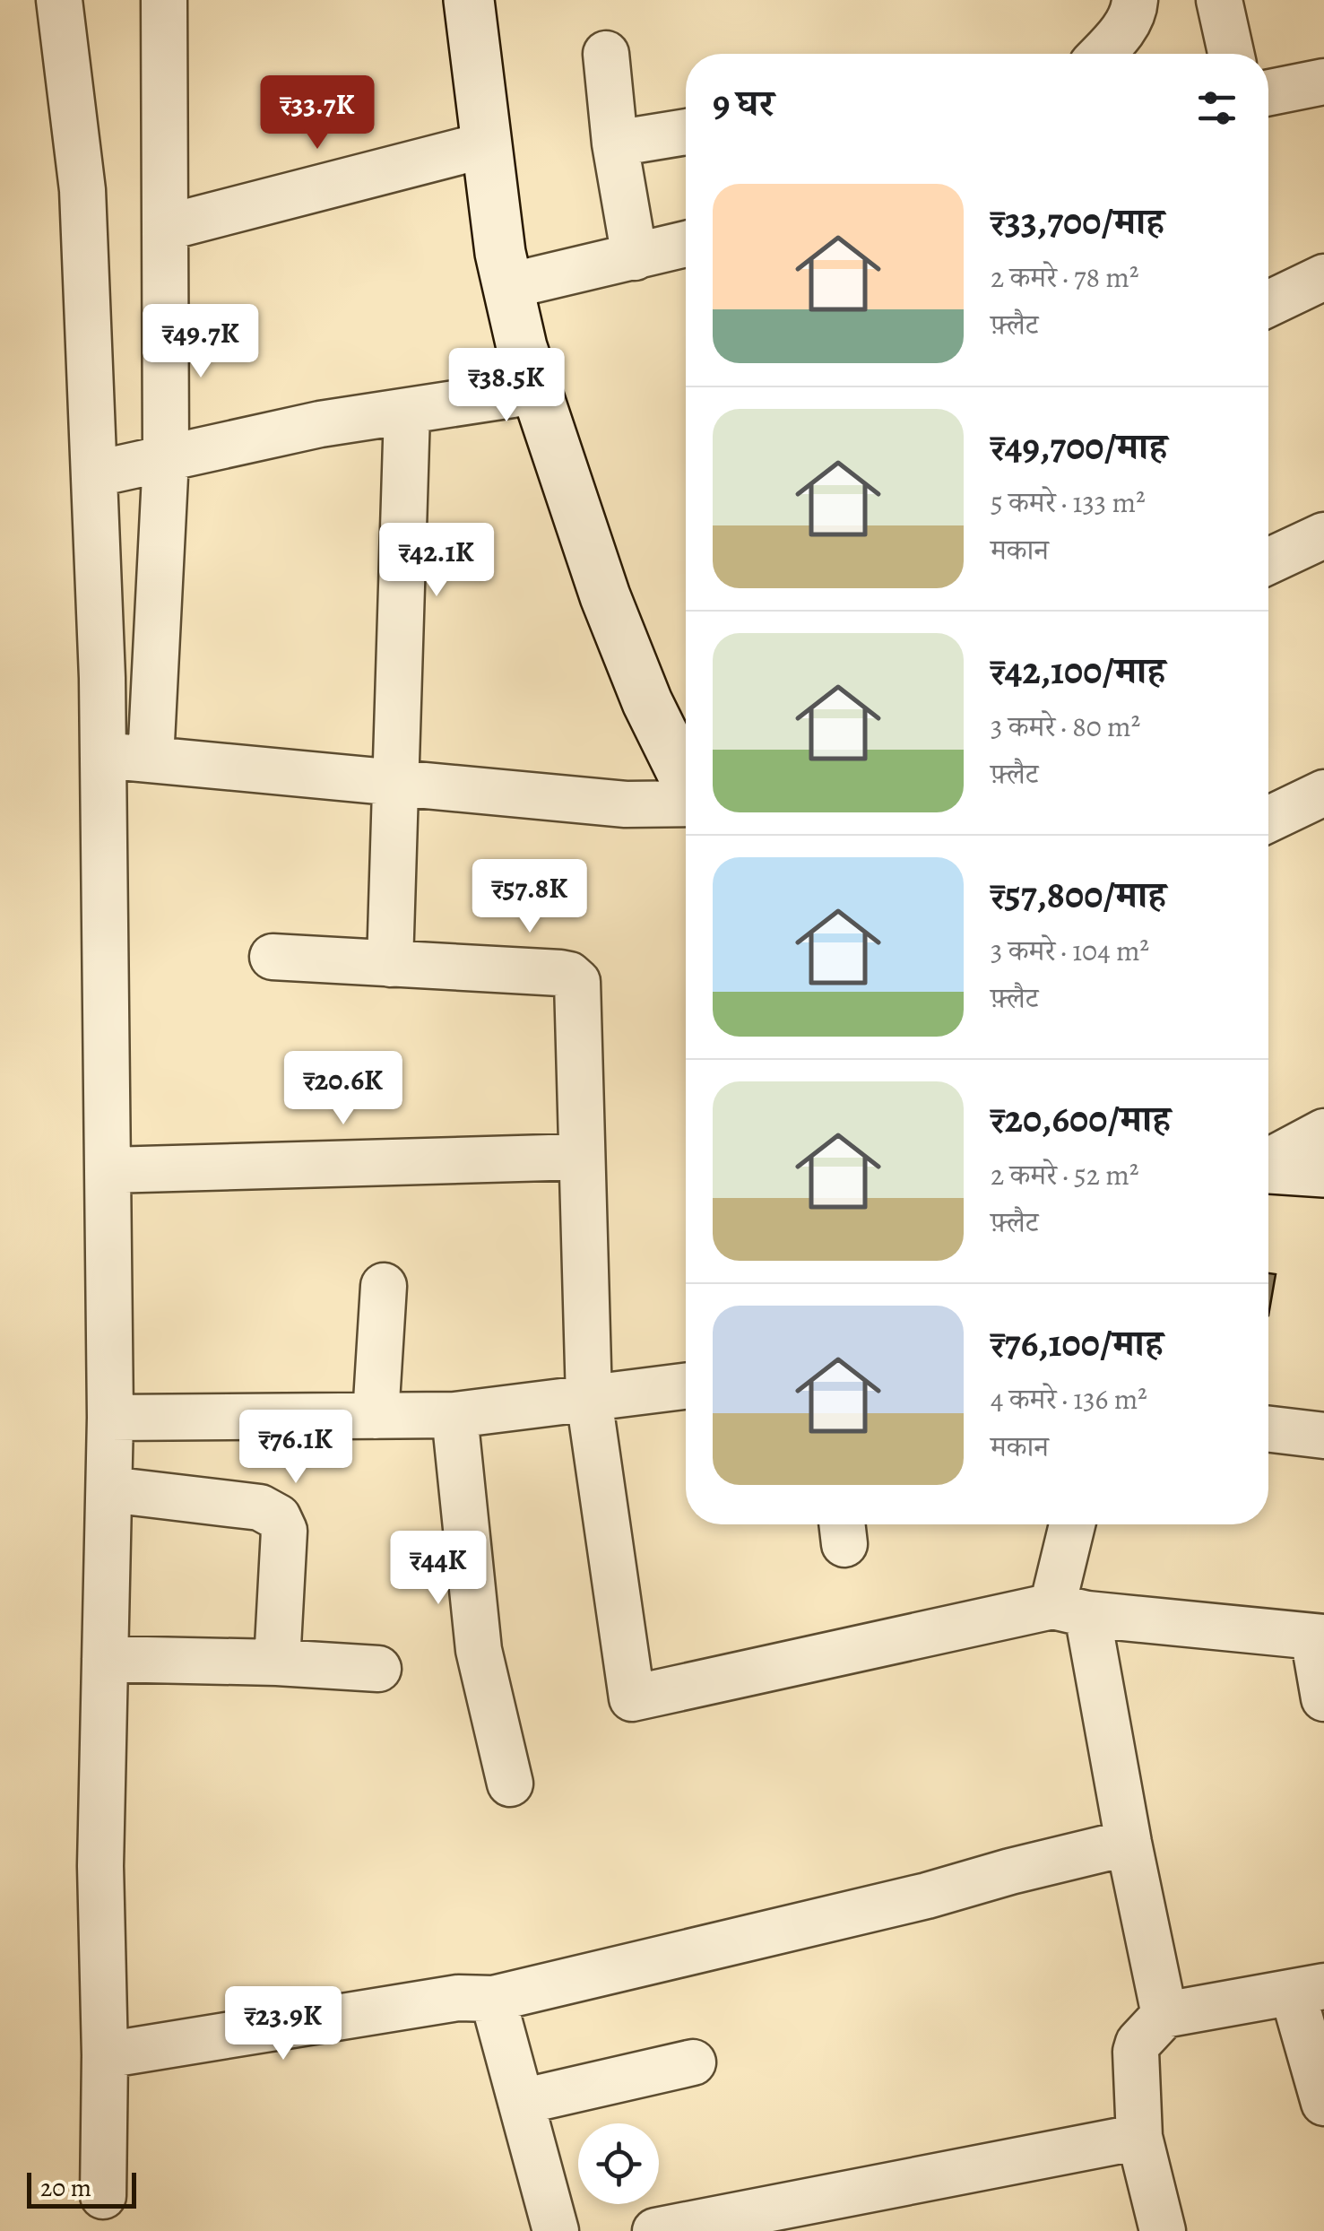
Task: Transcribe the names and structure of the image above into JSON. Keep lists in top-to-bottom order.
{
  "scale_bar": "20 m",
  "page": {
    "heading": "9 घर",
    "price": [
      "₹33.7K",
      "₹49.7K",
      "₹38.5K",
      "₹42.1K",
      "₹57.8K",
      "₹20.6K",
      "₹76.1K",
      "₹44K",
      "₹23.9K"
    ],
    "list": [
      {
        "name": "₹33,700/माह",
        "note": "2 कमरे · 78 m² · फ़्लैट"
      },
      {
        "name": "₹49,700/माह",
        "note": "5 कमरे · 133 m² · मकान"
      },
      {
        "name": "₹42,100/माह",
        "note": "3 कमरे · 80 m² · फ़्लैट"
      },
      {
        "name": "₹57,800/माह",
        "note": "3 कमरे · 104 m² · फ़्लैट"
      },
      {
        "name": "₹20,600/माह",
        "note": "2 कमरे · 52 m² · फ़्लैट"
      },
      {
        "name": "₹76,100/माह",
        "note": "4 कमरे · 136 m² · मकान"
      }
    ],
    "scale": "20 m"
  }
}
